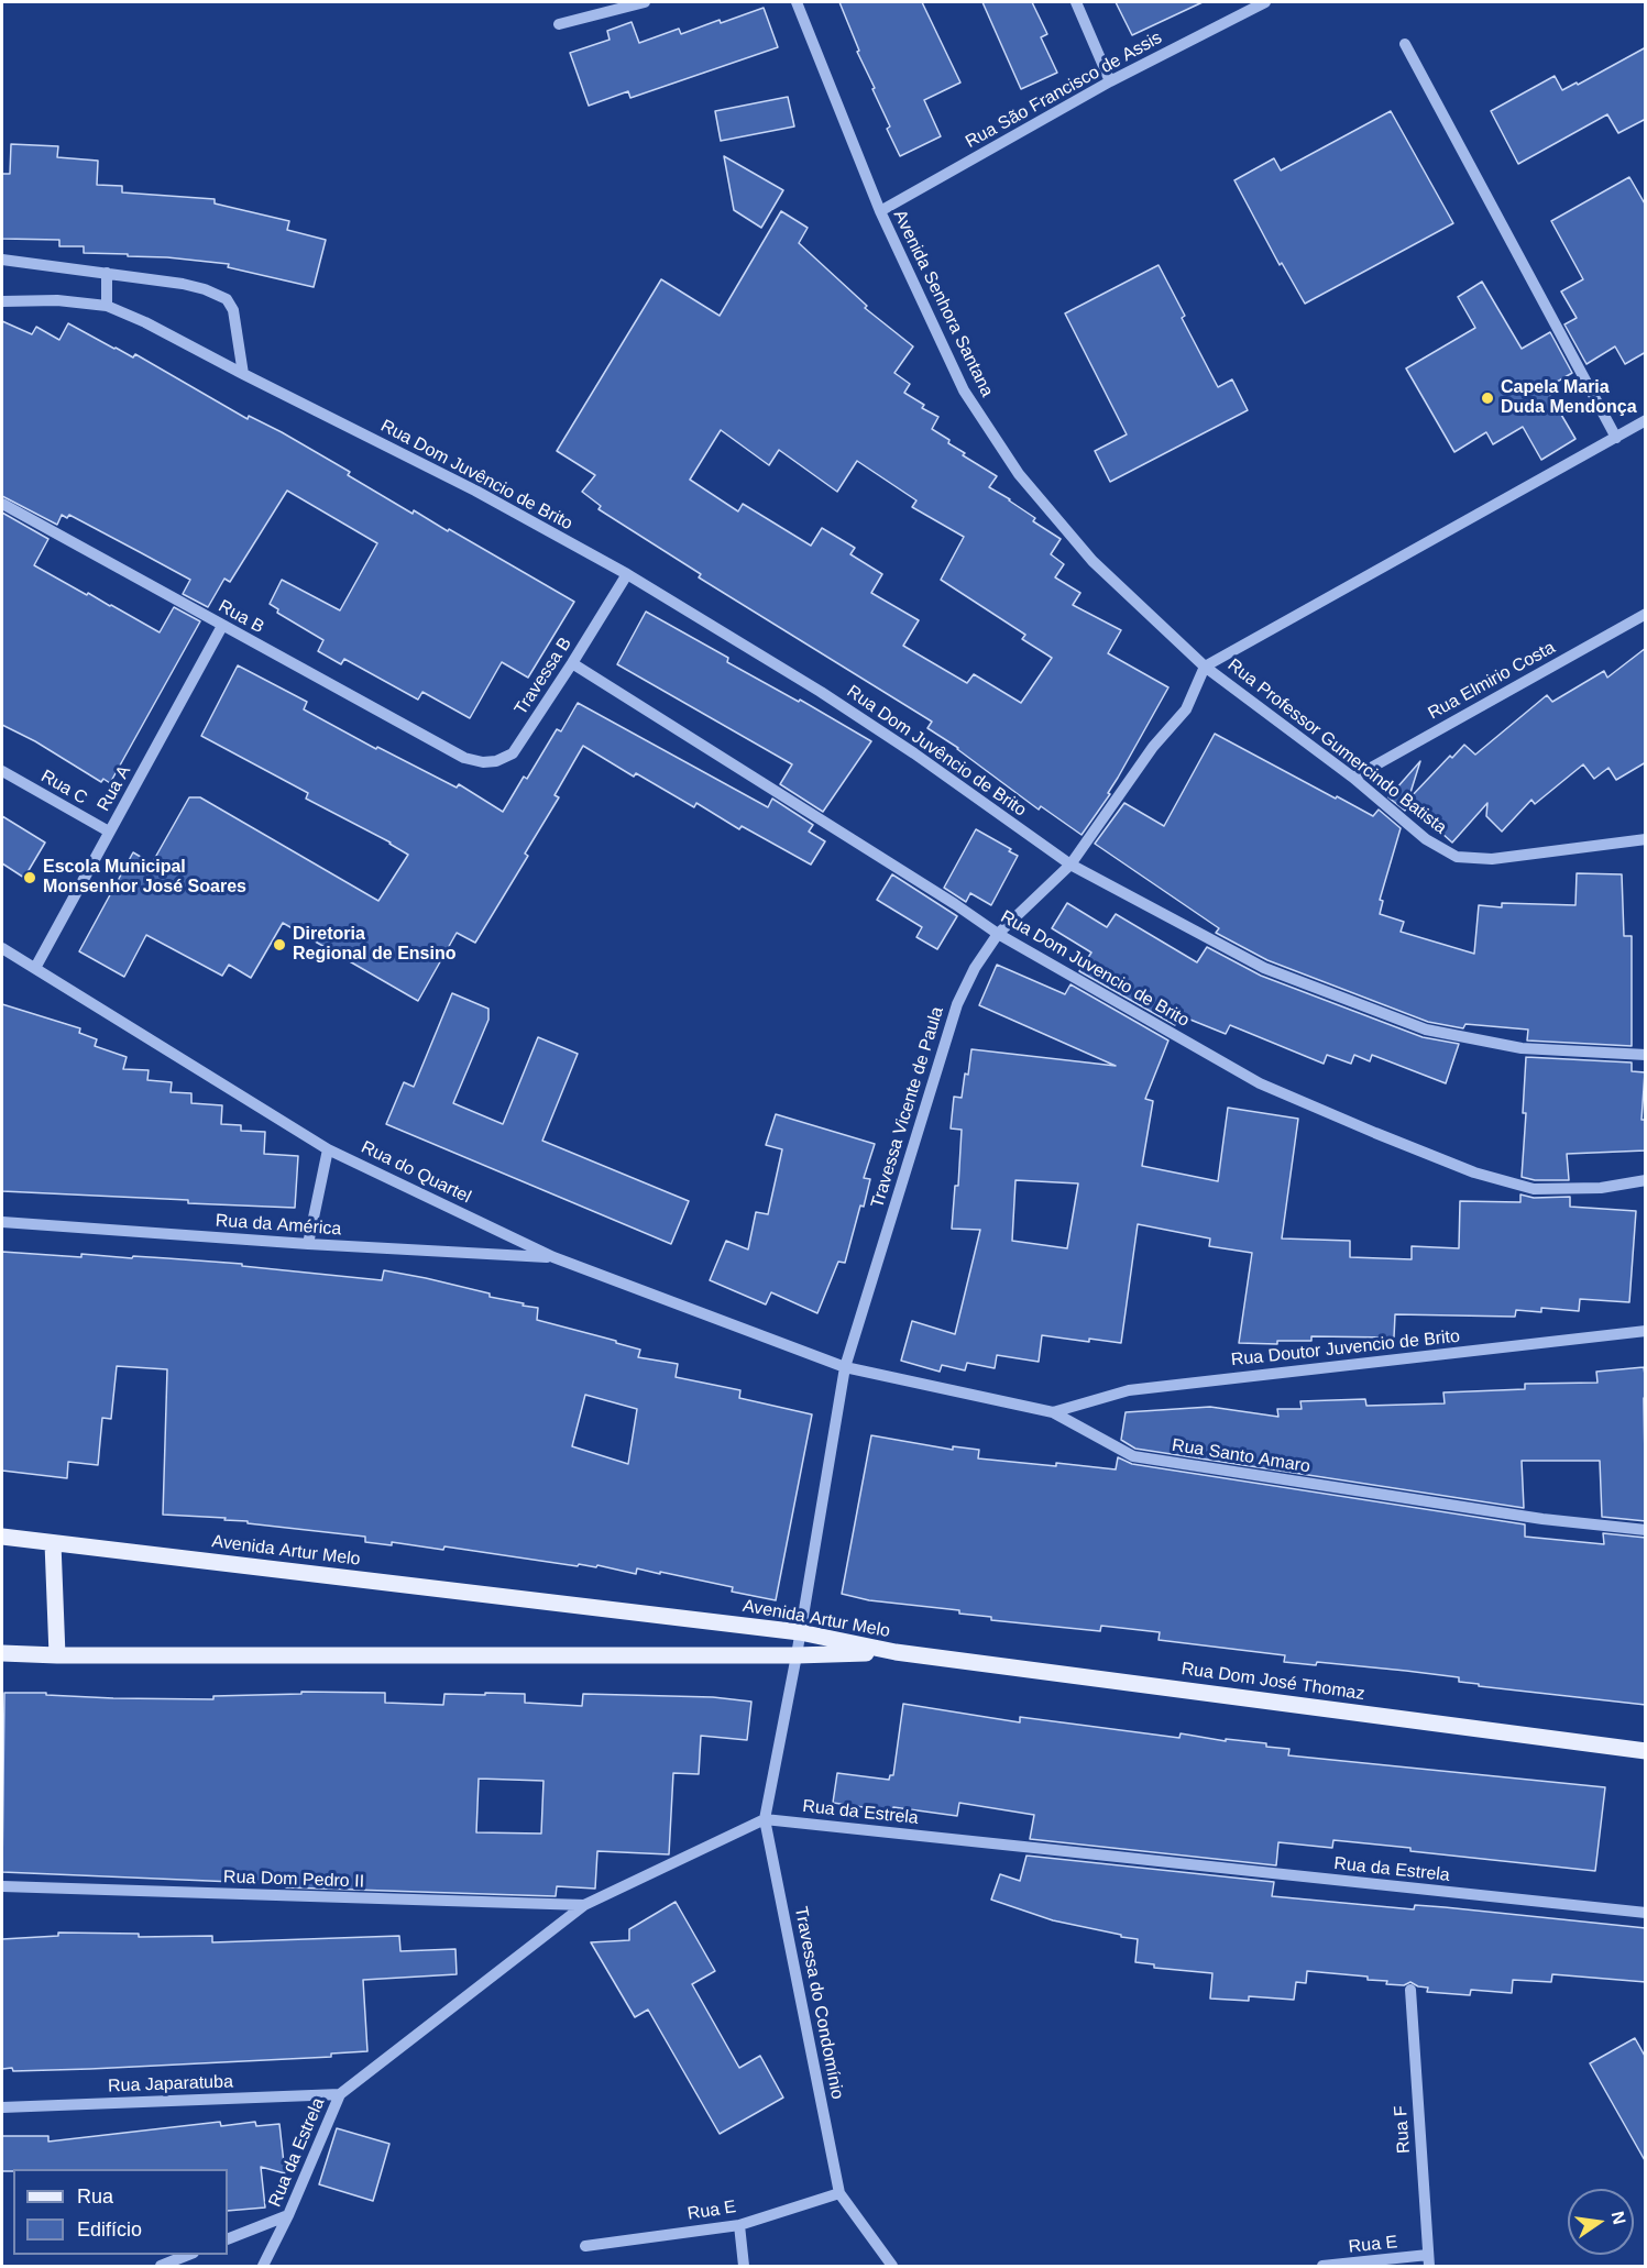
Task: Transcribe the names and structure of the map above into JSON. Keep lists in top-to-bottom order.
{
  "streets": {
    "main road": ["Avenida Artur Melo", "Rua Dom José Thomaz"],
    "street": [
      "Rua São Francisco de Assis",
      "Avenida Senhora Santana",
      "Rua Dom Juvêncio de Brito",
      "Rua B",
      "Travessa B",
      "Rua Elmirio Costa",
      "Rua Professor Gumercindo Batista",
      "Rua C",
      "Rua A",
      "Rua Dom Juvencio de Brito",
      "Travessa Vicente de Paula",
      "Rua do Quartel",
      "Rua da América",
      "Rua Doutor Juvencio de Brito",
      "Rua Santo Amaro",
      "Rua da Estrela",
      "Rua Dom Pedro II",
      "Travessa do Condomínio",
      "Rua Japaratuba",
      "Rua F",
      "Rua E"
    ]
  },
  "crossings": [
    ["Rua São Francisco de Assis", "Avenida Senhora Santana"],
    ["Avenida Senhora Santana", "Rua Professor Gumercindo Batista"],
    ["Avenida Senhora Santana", "Travessa Vicente de Paula"],
    ["Rua Dom Juvêncio de Brito", "Travessa B"],
    ["Rua Dom Juvêncio de Brito", "Travessa Vicente de Paula"],
    ["Rua B", "Travessa B"],
    ["Rua B", "Rua A"],
    ["Travessa B", "Rua Dom Juvencio de Brito"],
    ["Rua Elmirio Costa", "Rua Professor Gumercindo Batista"],
    ["Rua Professor Gumercindo Batista", "Travessa Vicente de Paula"],
    ["Rua C", "Rua A"],
    ["Rua A", "Rua do Quartel"],
    ["Rua Dom Juvencio de Brito", "Travessa Vicente de Paula"],
    ["Travessa Vicente de Paula", "Rua do Quartel"],
    ["Travessa Vicente de Paula", "Rua Santo Amaro"],
    ["Travessa Vicente de Paula", "Avenida Artur Melo"],
    ["Travessa Vicente de Paula", "Rua da Estrela"],
    ["Travessa Vicente de Paula", "Travessa do Condomínio"],
    ["Rua do Quartel", "Rua da América"],
    ["Rua do Quartel", "Rua Santo Amaro"],
    ["Rua Doutor Juvencio de Brito", "Rua Santo Amaro"],
    ["Avenida Artur Melo", "Rua Dom José Thomaz"],
    ["Rua da Estrela", "Rua Dom Pedro II"],
    ["Rua da Estrela", "Travessa do Condomínio"],
    ["Rua da Estrela", "Rua Japaratuba"],
    ["Travessa do Condomínio", "Rua E"],
    ["Rua F", "Rua E"]
  ],
  "places": ["Capela Maria Duda Mendonça", "Escola Municipal Monsenhor José Soares", "Diretoria Regional de Ensino"],
  "legend": ["Rua", "Edifício"],
  "north": "right"
}
